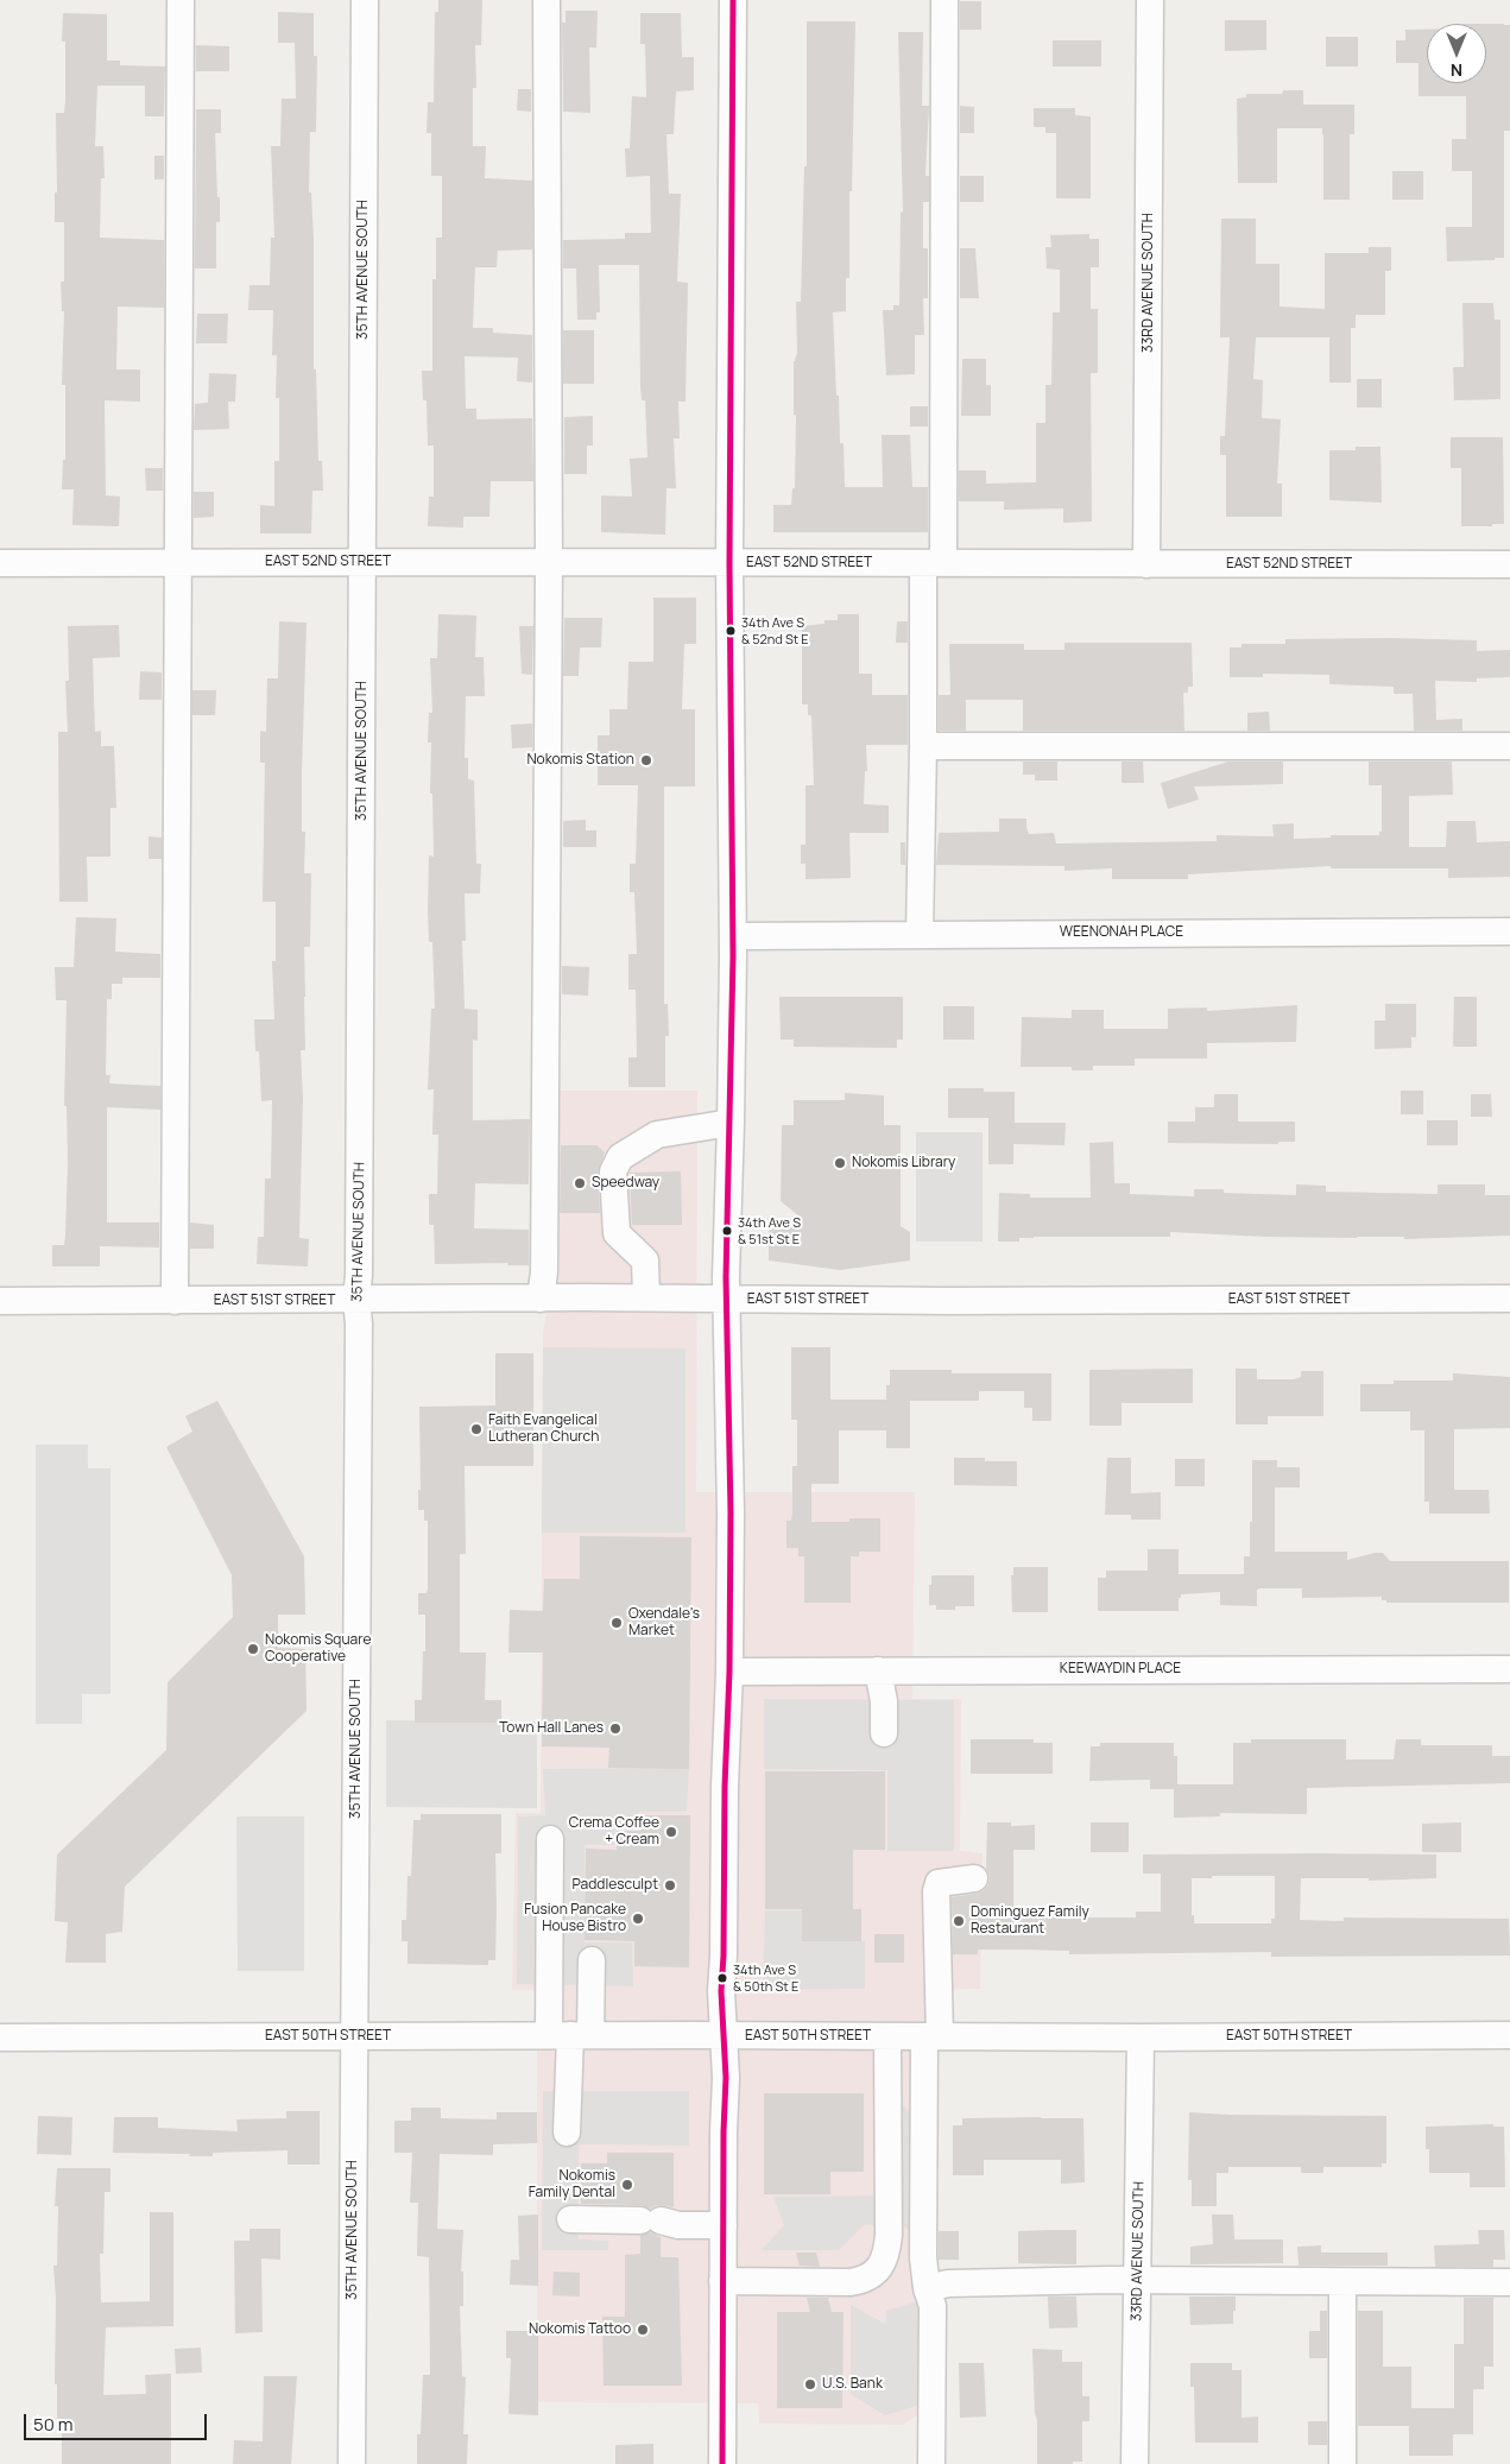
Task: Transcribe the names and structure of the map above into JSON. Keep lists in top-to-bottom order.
{
  "streets": {
    "street": [
      "35TH AVENUE SOUTH",
      "33RD AVENUE SOUTH",
      "EAST 52ND STREET",
      "WEENONAH PLACE",
      "EAST 51ST STREET",
      "KEEWAYDIN PLACE",
      "EAST 50TH STREET"
    ]
  },
  "crossings": [
    ["35TH AVENUE SOUTH", "EAST 52ND STREET"],
    ["35TH AVENUE SOUTH", "EAST 51ST STREET"],
    ["35TH AVENUE SOUTH", "EAST 50TH STREET"],
    ["33RD AVENUE SOUTH", "EAST 52ND STREET"],
    ["33RD AVENUE SOUTH", "EAST 50TH STREET"]
  ],
  "places": [
    "34th Ave S & 52nd St E",
    "Nokomis Station",
    "Nokomis Library",
    "Speedway",
    "34th Ave S & 51st St E",
    "Faith Evangelical Lutheran Church",
    "Oxendale's Market",
    "Nokomis Square Cooperative",
    "Town Hall Lanes",
    "Crema Coffee + Cream",
    "Paddlesculpt",
    "Fusion Pancake House Bistro",
    "Dominguez Family Restaurant",
    "34th Ave S & 50th St E",
    "Nokomis Family Dental",
    "Nokomis Tattoo",
    "U.S. Bank"
  ],
  "scale_bar": "50 m",
  "north": "bottom"
}
